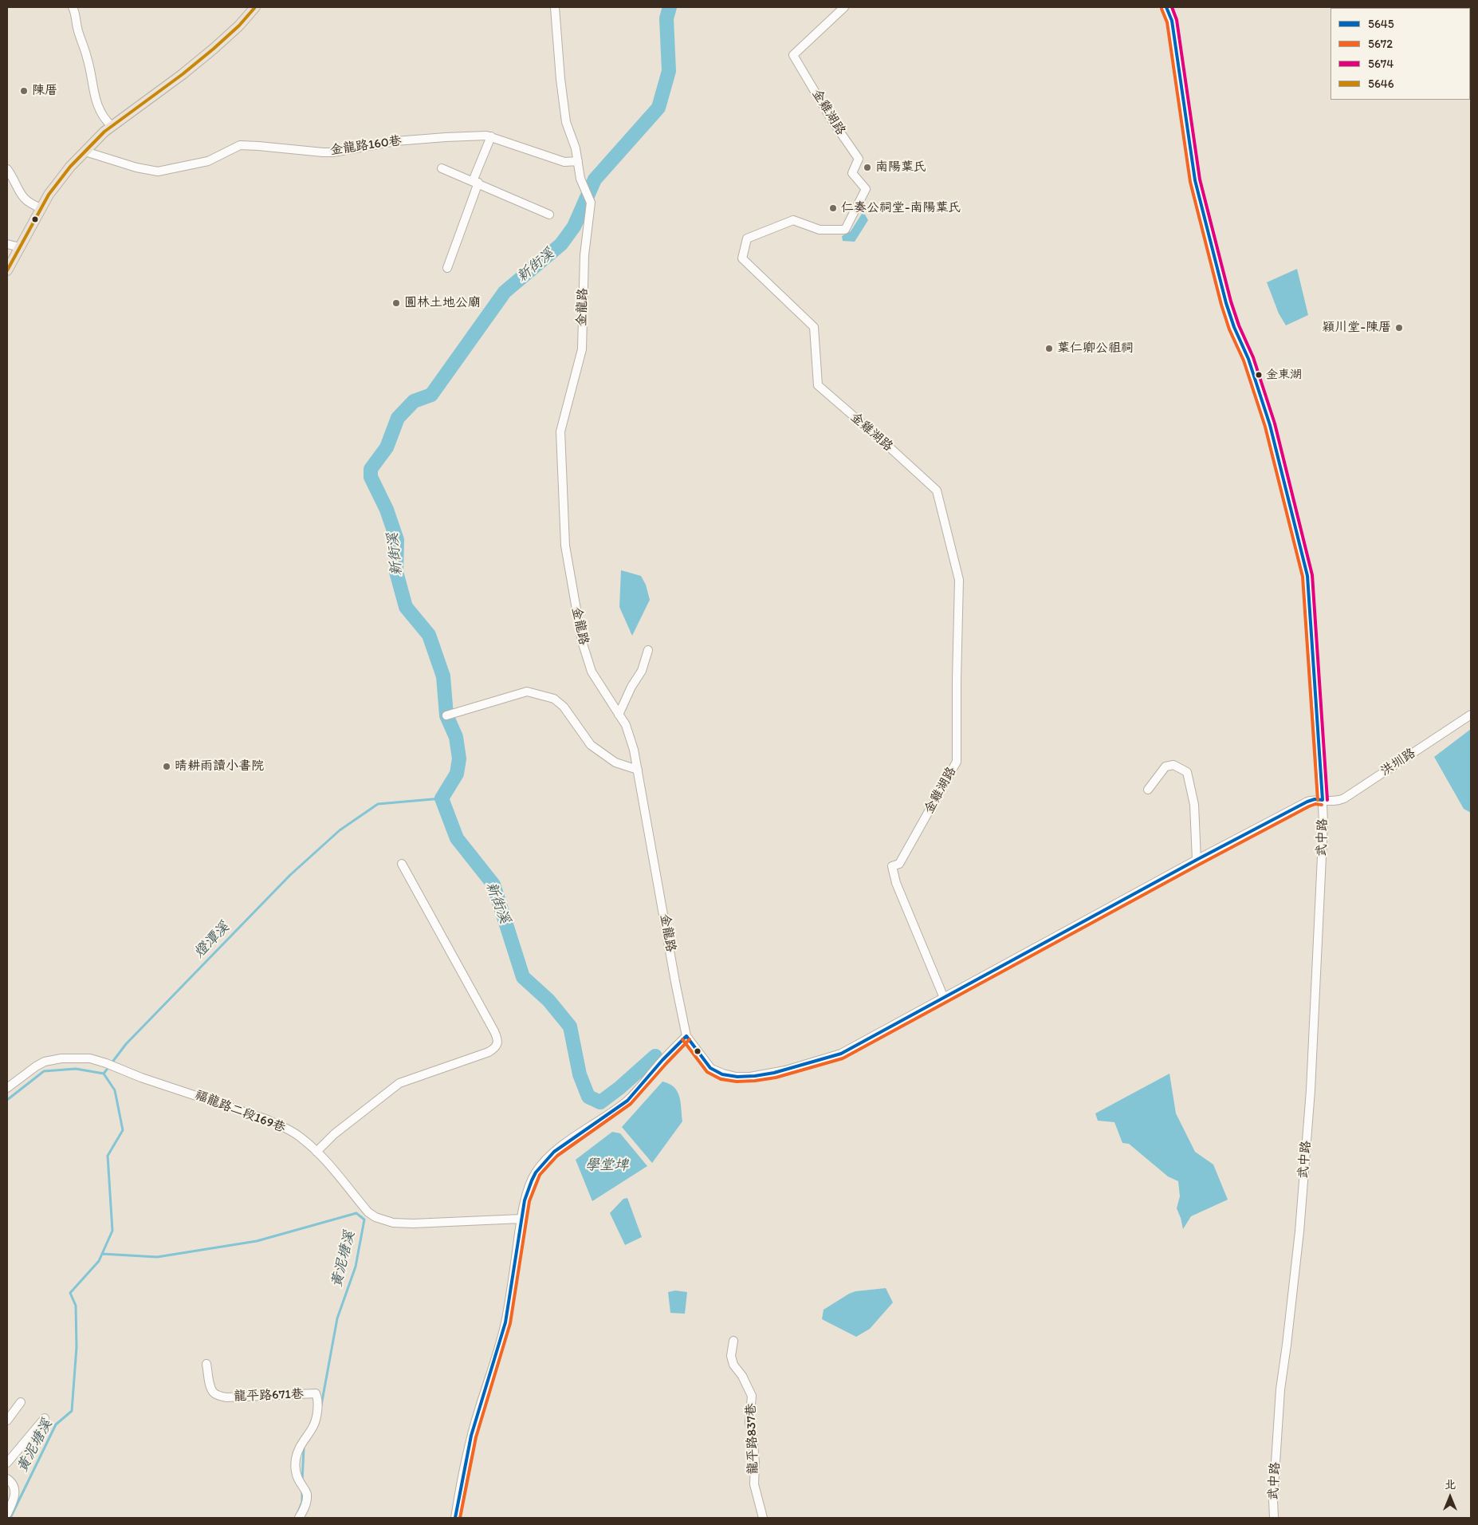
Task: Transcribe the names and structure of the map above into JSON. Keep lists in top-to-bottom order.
{
  "streets": {
    "street": [
      "金雞湖路",
      "金龍路160巷",
      "金龍路",
      "洪圳路",
      "武中路",
      "福龍路二段169巷",
      "龍平路671巷",
      "龍平路837巷"
    ]
  },
  "crossings": [
    ["金雞湖路", "洪圳路"],
    ["金龍路160巷", "金龍路"],
    ["金龍路", "洪圳路"],
    ["洪圳路", "武中路"]
  ],
  "water": [
    "新街溪",
    "燈潭溪",
    "學堂埤",
    "黃泥塘溪"
  ],
  "places": [
    "陳厝",
    "南陽葉氏",
    "仁奏公祠堂-南陽葉氏",
    "圓林土地公廟",
    "穎川堂-陳厝",
    "葉仁卿公祖祠",
    "金東湖",
    "晴耕雨讀小書院"
  ],
  "lines": [
    "transit line 5645",
    "transit line 5674",
    "transit line 5646",
    "transit line 5672"
  ],
  "legend": [
    "5645",
    "5672",
    "5674",
    "5646"
  ],
  "north": "top"
}
